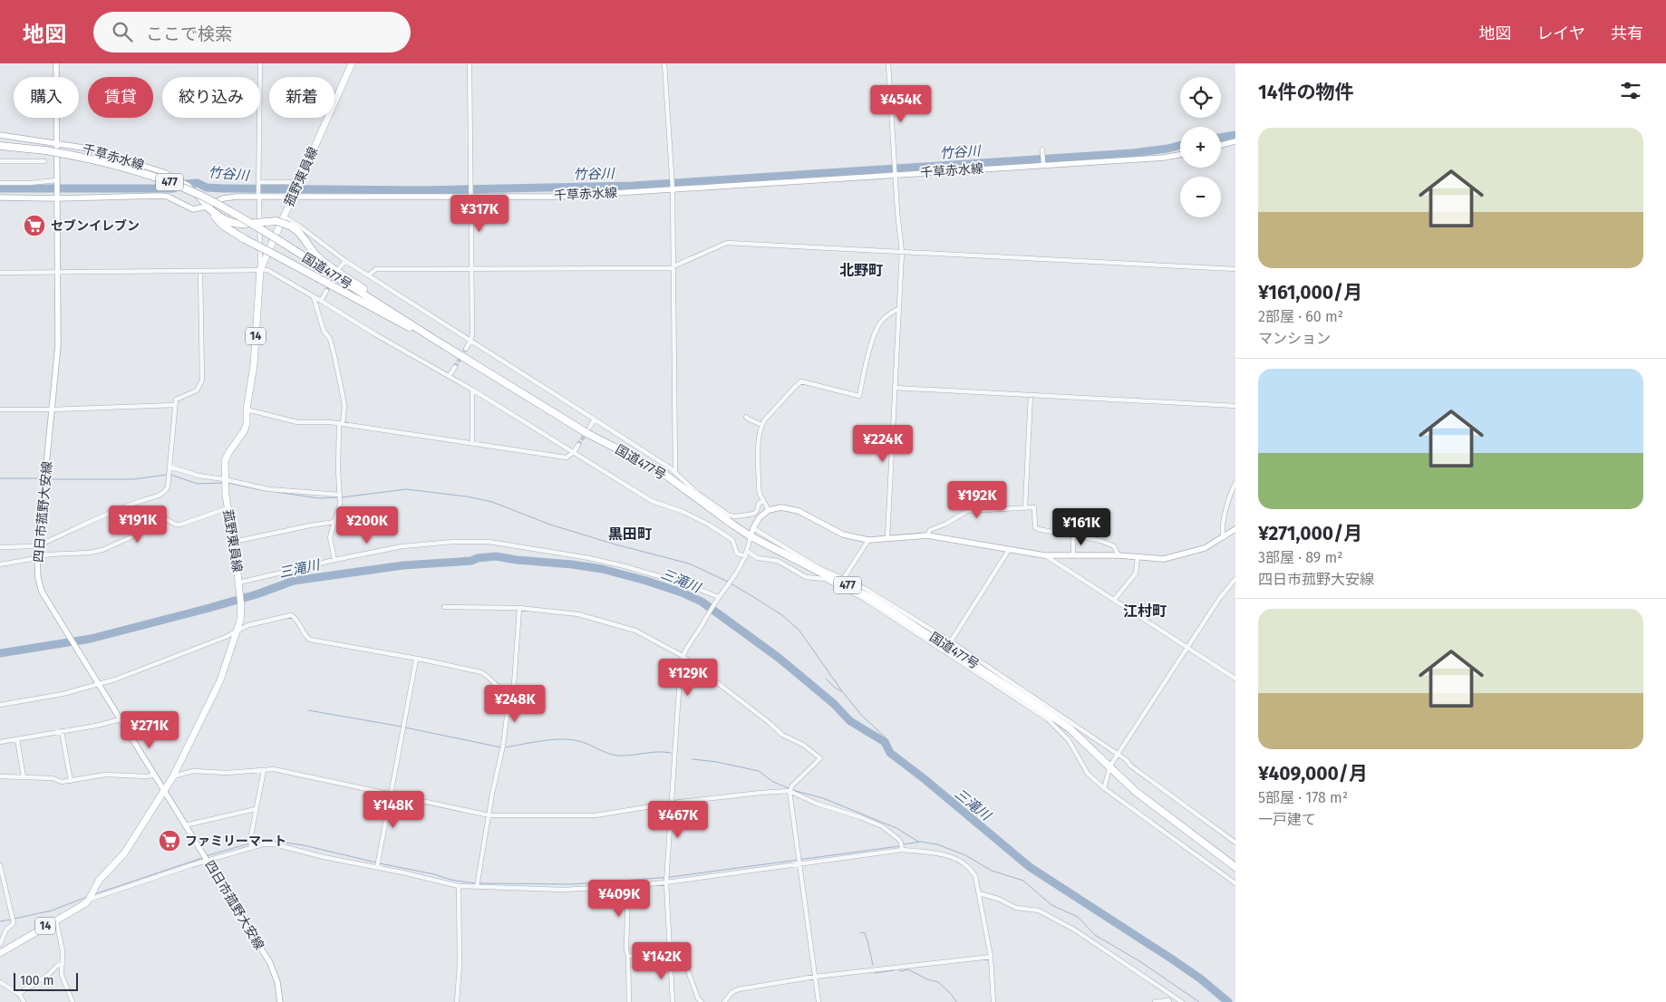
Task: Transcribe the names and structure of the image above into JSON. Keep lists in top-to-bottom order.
{
  "streets": {
    "highway": ["477", "国道477号"],
    "main road": [
      "千草赤水線",
      "菰野東員線",
      "14",
      "四日市菰野大安線"
    ]
  },
  "crossings": [
    ["千草赤水線", "菰野東員線"],
    ["千草赤水線", "四日市菰野大安線"],
    ["菰野東員線", "四日市菰野大安線"],
    ["477", "国道477号"]
  ],
  "districts": ["北野町", "黒田町", "江村町"],
  "water": ["竹谷川", "三滝川"],
  "places": {
    "supermarket": ["セブンイレブン", "ファミリーマート"]
  },
  "scale_bar": "100 m",
  "page": {
    "header": "地図",
    "search": "ここで検索",
    "nav": ["地図", "レイヤ", "共有"],
    "heading": "14件の物件",
    "map_buttons": ["+", "−"],
    "chip": [
      "購入",
      "賃貸",
      "絞り込み",
      "新着"
    ],
    "price": [
      "¥454K",
      "¥317K",
      "¥224K",
      "¥192K",
      "¥191K",
      "¥200K",
      "¥161K",
      "¥129K",
      "¥248K",
      "¥271K",
      "¥148K",
      "¥467K",
      "¥409K",
      "¥142K"
    ],
    "list": [
      {
        "name": "¥161,000/月",
        "note": "2部屋 · 60 m² · マンション"
      },
      {
        "name": "¥271,000/月",
        "note": "3部屋 · 89 m² · 四日市菰野大安線"
      },
      {
        "name": "¥409,000/月",
        "note": "5部屋 · 178 m² · 一戸建て"
      }
    ],
    "scale": "100 m"
  }
}
